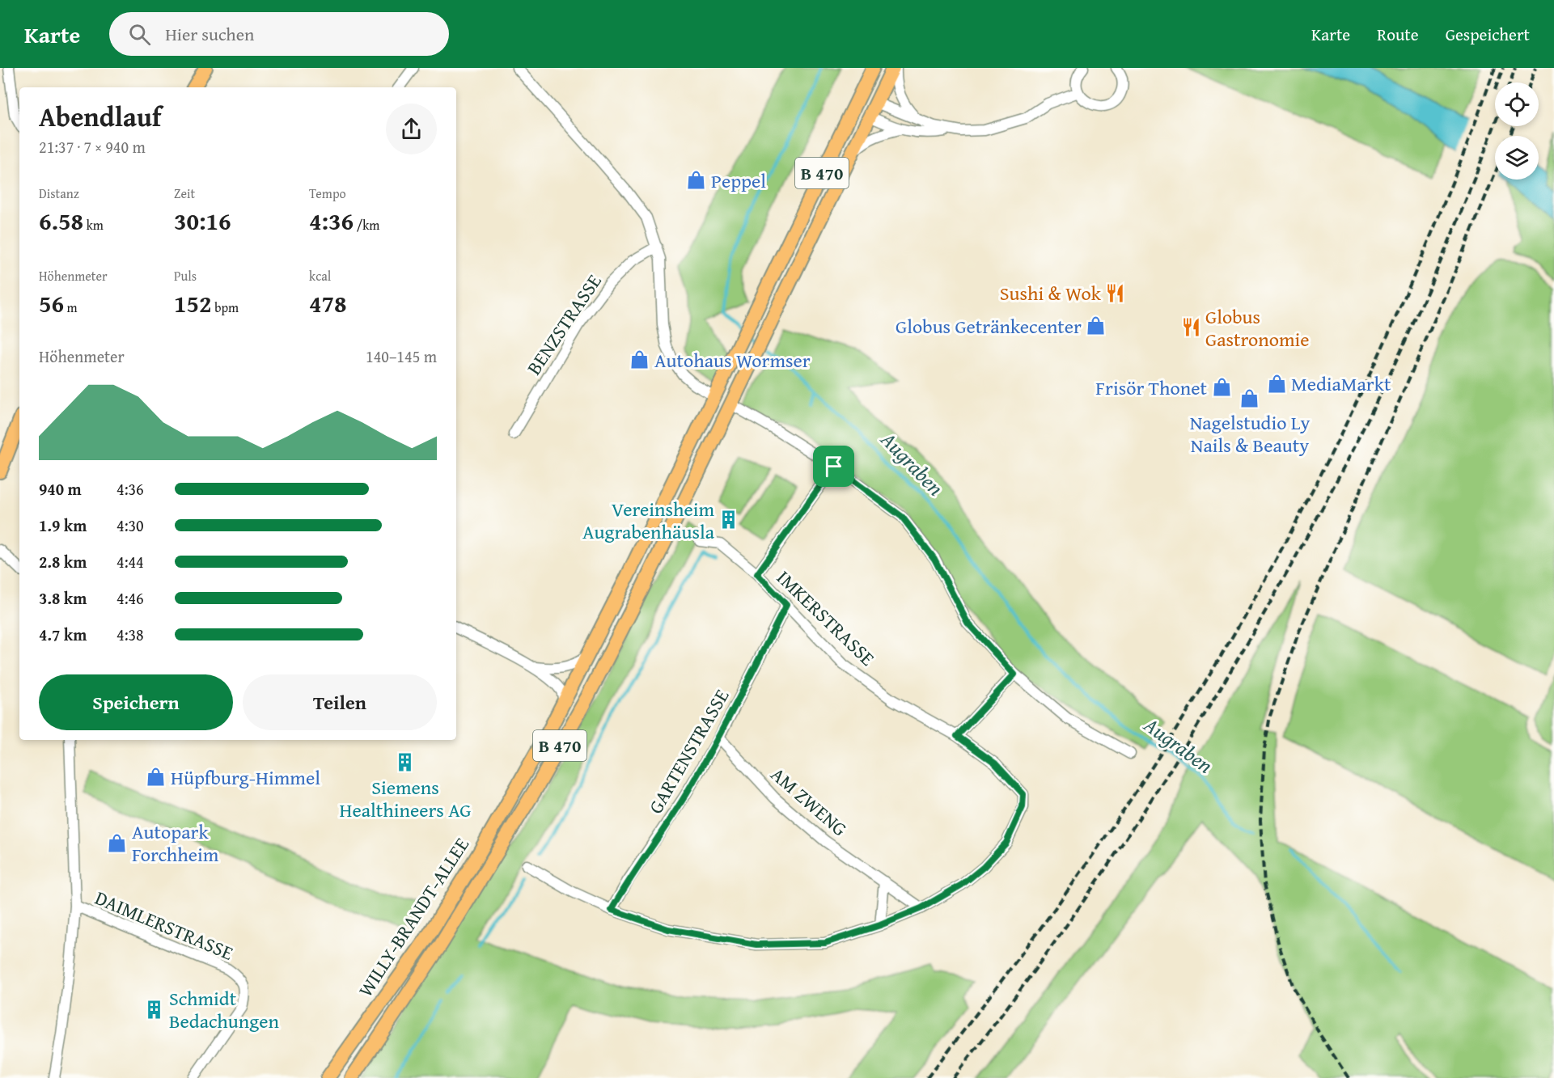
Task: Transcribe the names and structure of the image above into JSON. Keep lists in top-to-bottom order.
{
  "streets": {
    "main road": ["B 470", "WILLY-BRANDT-ALLEE"],
    "street": [
      "BENZSTRASSE",
      "IMKERSTRASSE",
      "GARTENSTRASSE",
      "AM ZWENG",
      "DAIMLERSTRASSE"
    ]
  },
  "crossings": [
    ["IMKERSTRASSE", "GARTENSTRASSE"],
    ["IMKERSTRASSE", "AM ZWENG"],
    ["GARTENSTRASSE", "AM ZWENG"]
  ],
  "water": ["Augraben"],
  "places": {
    "shop": [
      "Peppel",
      "Globus Getränkecenter",
      "Autohaus Wormser",
      "MediaMarkt",
      "Frisör Thonet",
      "Nagelstudio Ly Nails & Beauty",
      "Hüpfburg-Himmel",
      "Autopark Forchheim"
    ],
    "restaurant": ["Sushi & Wok", "Globus Gastronomie"],
    "building": ["Vereinsheim Augrabenhäusla", "Siemens Healthineers AG", "Schmidt Bedachungen"]
  },
  "page": {
    "header": "Karte",
    "search": "Hier suchen",
    "nav": ["Karte", "Route", "Gespeichert"],
    "heading": ["Abendlauf", "21:37 · 7 × 940 m"],
    "stats": [
      ["Distanz", "6.58 km"],
      ["Zeit", "30:16"],
      ["Tempo", "4:36 /km"],
      ["Höhenmeter", "56 m"],
      ["Puls", "152 bpm"],
      ["kcal", "478"]
    ],
    "chart": ["Höhenmeter", "140–145 m"],
    "list": [
      {
        "name": "940 m",
        "note": "4:36"
      },
      {
        "name": "1.9 km",
        "note": "4:30"
      },
      {
        "name": "2.8 km",
        "note": "4:44"
      },
      {
        "name": "3.8 km",
        "note": "4:46"
      },
      {
        "name": "4.7 km",
        "note": "4:38"
      }
    ],
    "buttons": ["Speichern", "Teilen"]
  }
}
